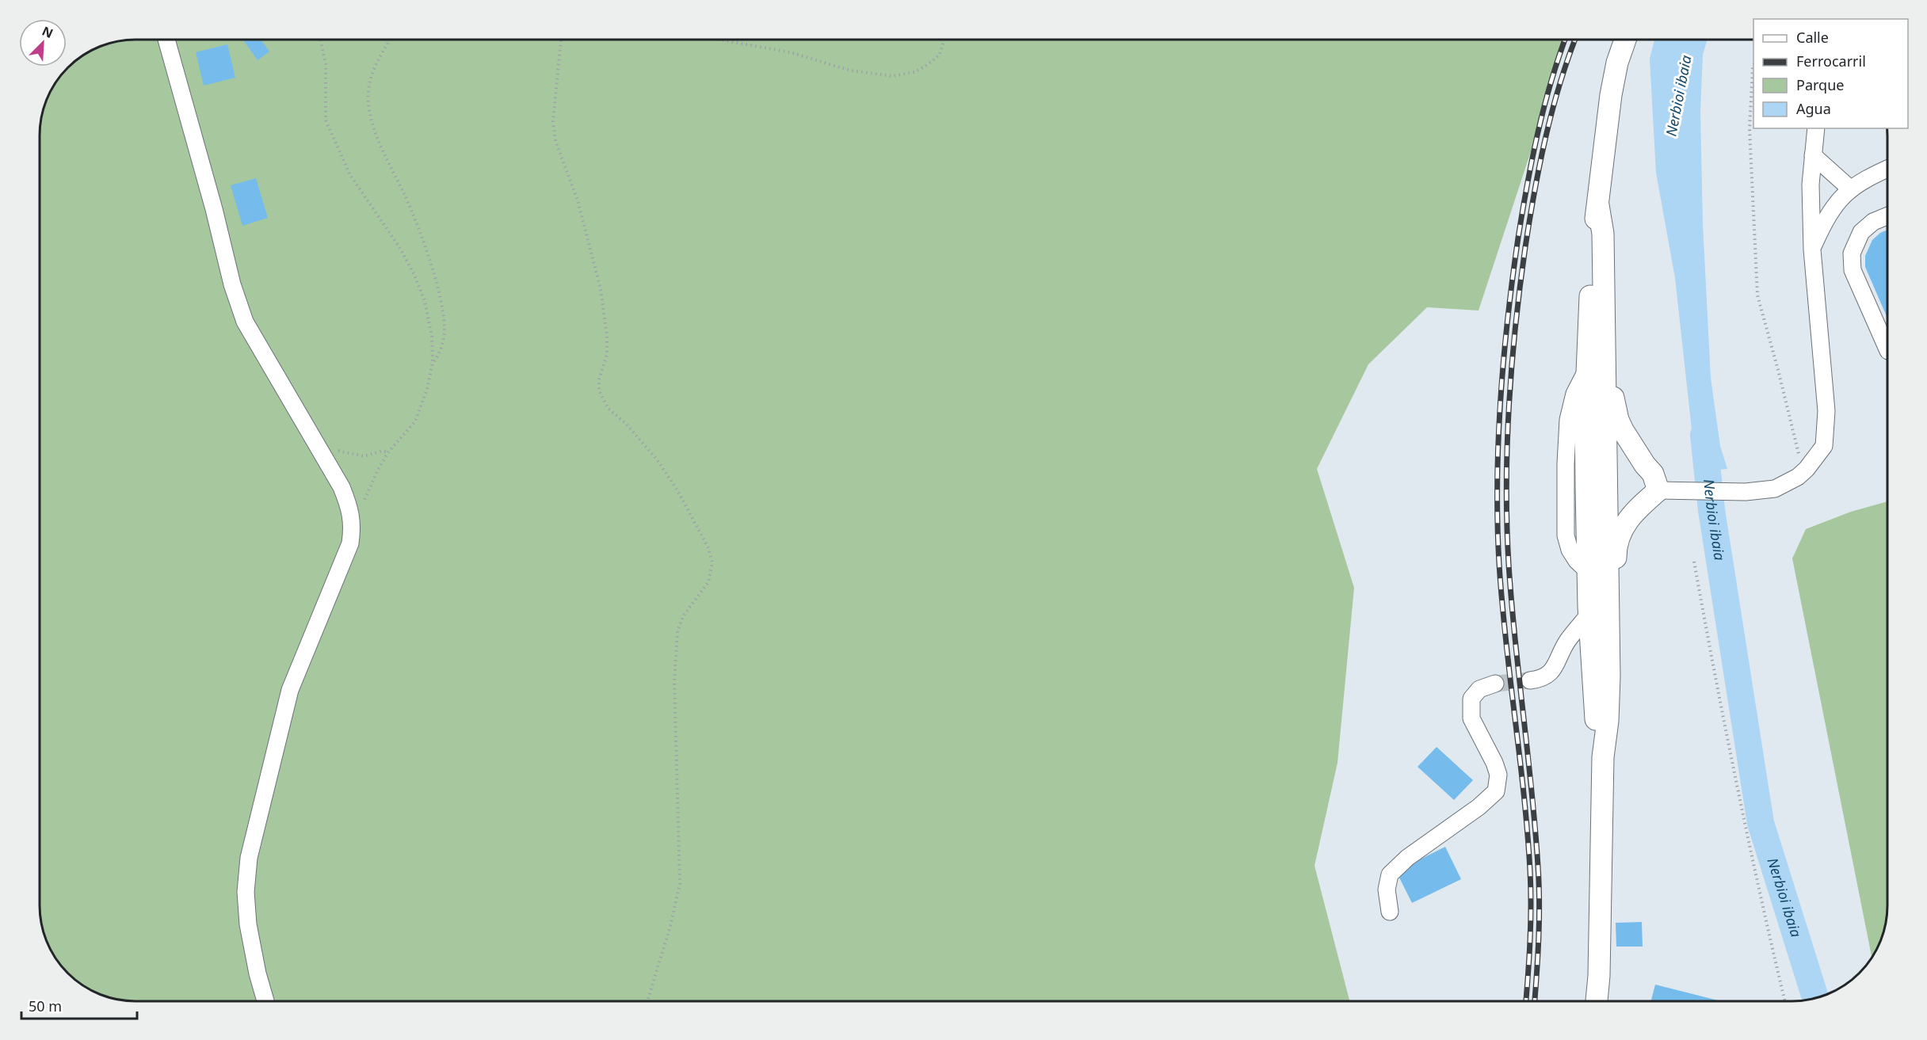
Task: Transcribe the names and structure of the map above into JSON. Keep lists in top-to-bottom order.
{
  "water": ["Nerbioi ibaia"],
  "legend": [
    "Calle",
    "Ferrocarril",
    "Parque",
    "Agua"
  ],
  "scale_bar": "50 m",
  "north": "top right"
}
